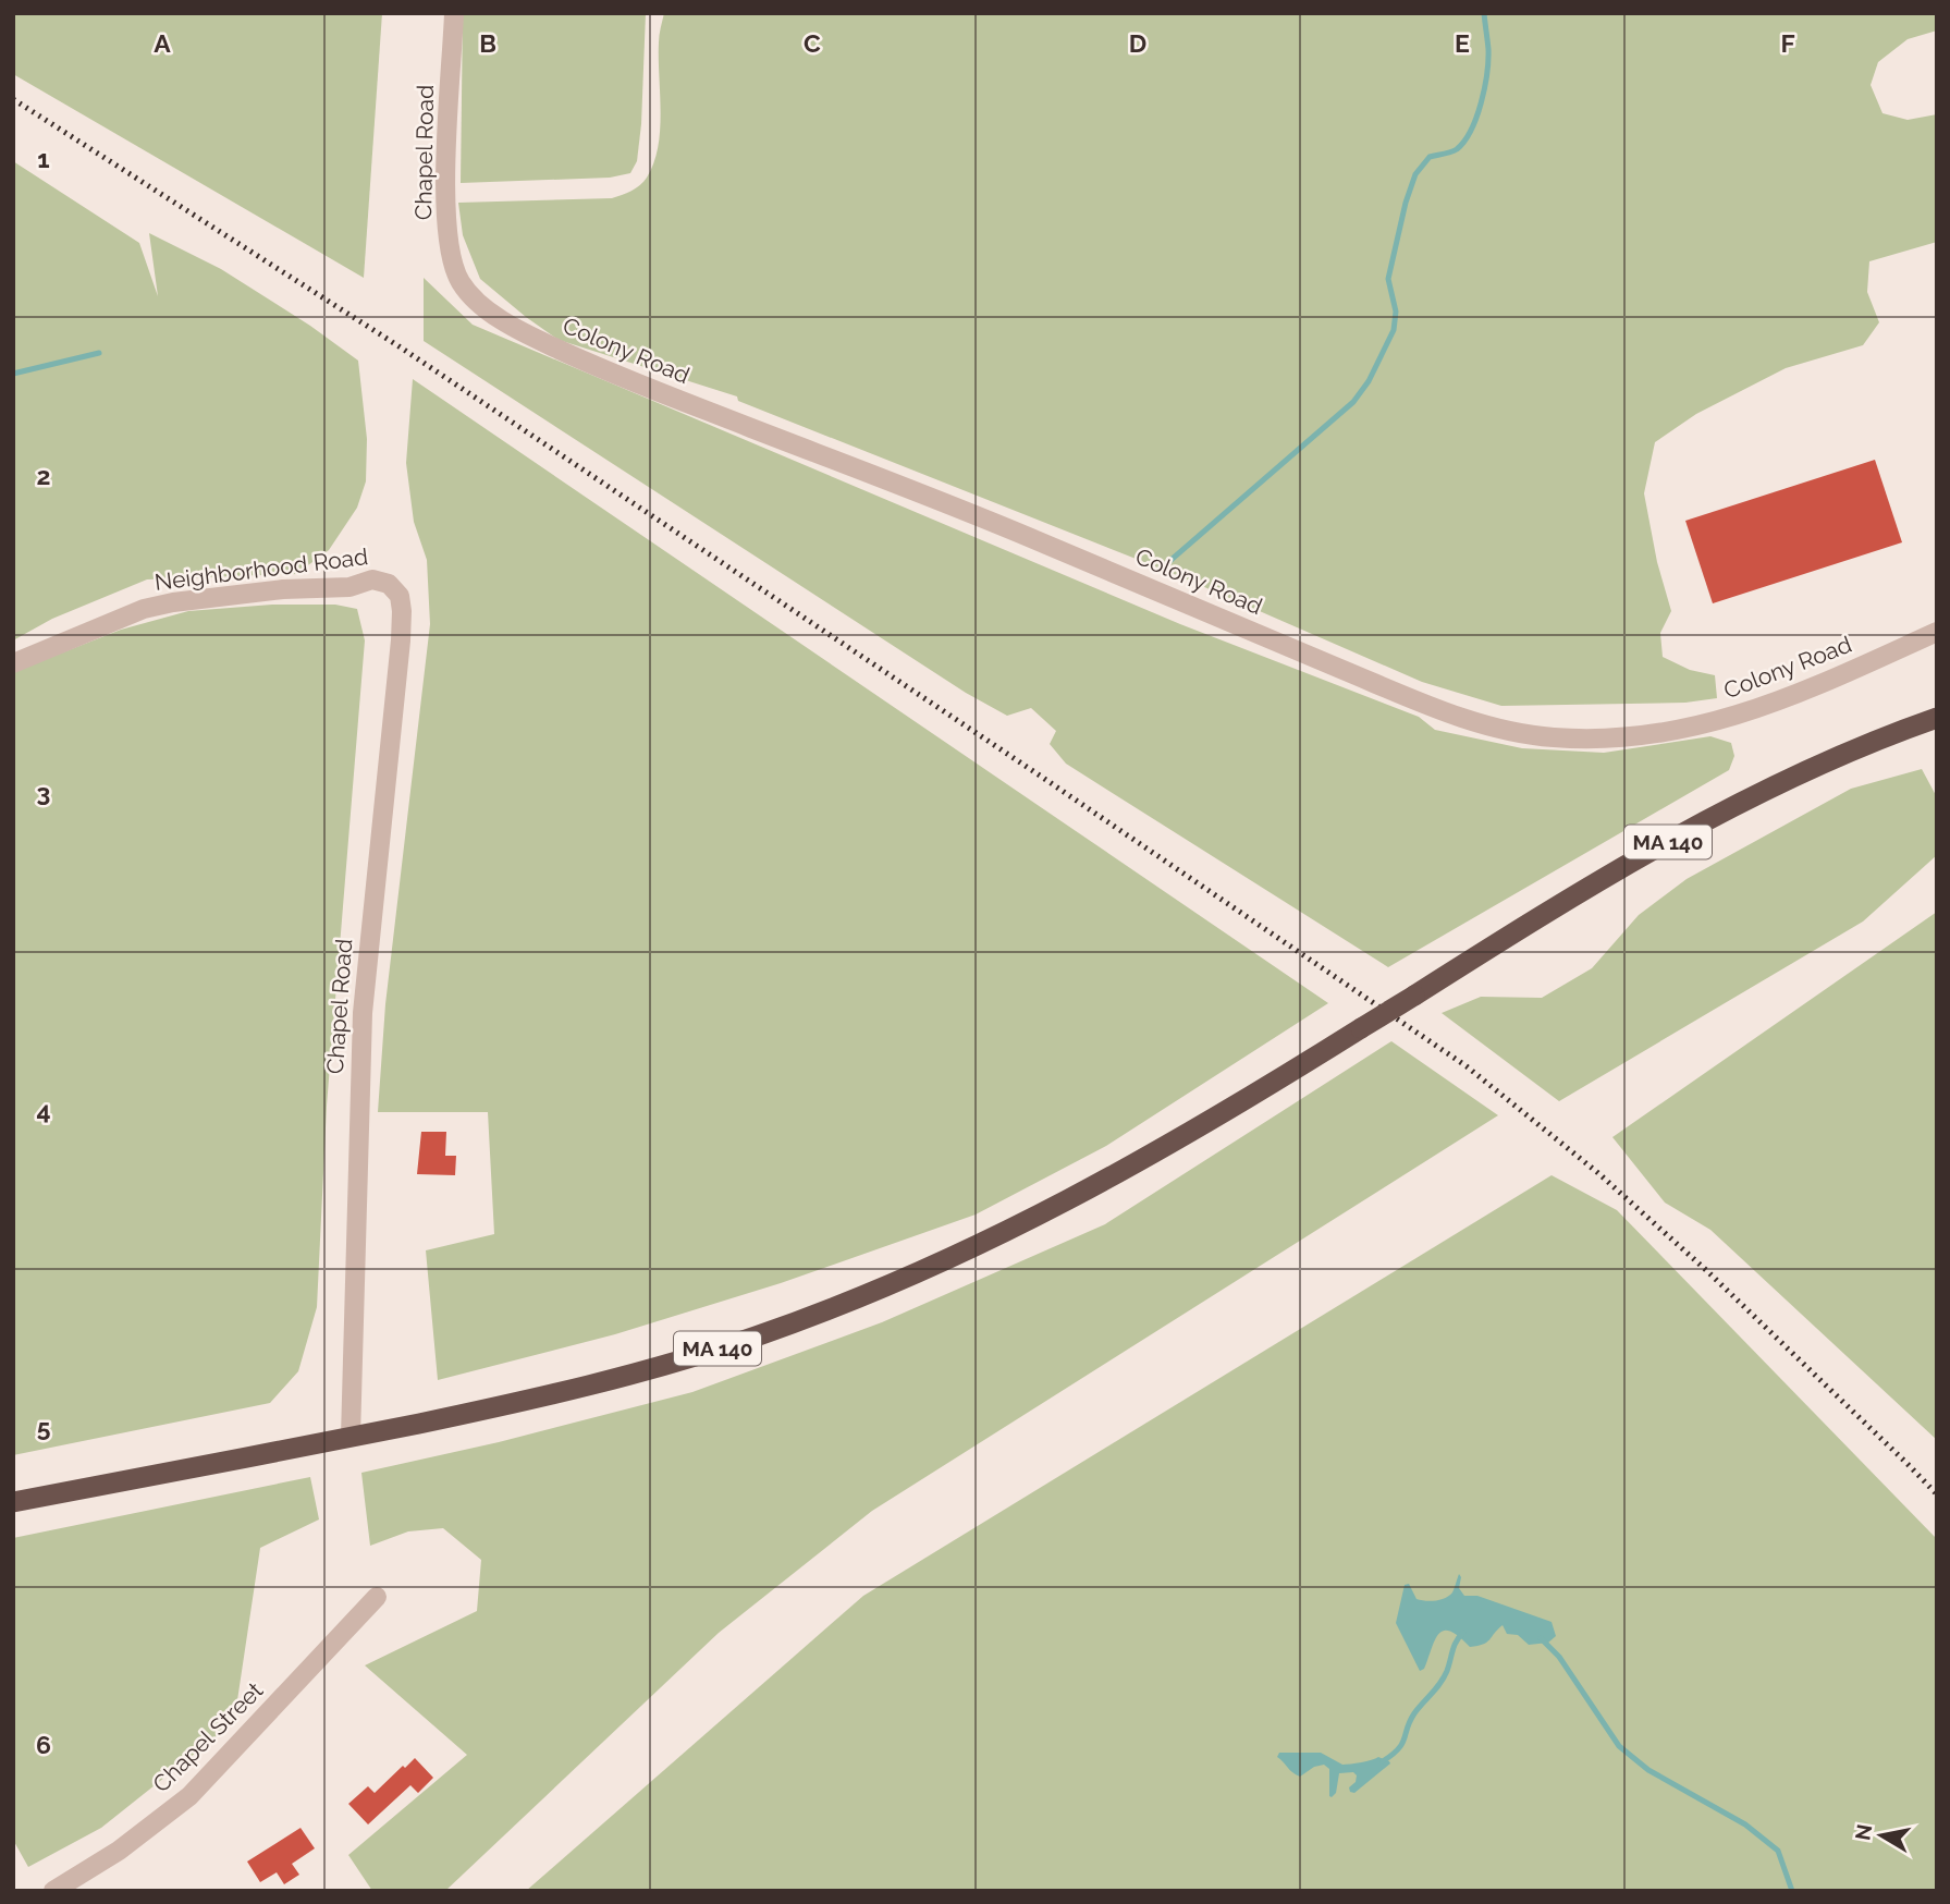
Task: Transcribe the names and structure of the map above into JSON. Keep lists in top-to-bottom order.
{
  "streets": {
    "highway": ["MA 140"],
    "street": [
      "Chapel Road",
      "Colony Road",
      "Neighborhood Road",
      "Chapel Street"
    ]
  },
  "crossings": [
    ["Chapel Road", "Colony Road"],
    ["Chapel Road", "Neighborhood Road"],
    ["Chapel Road", "MA 140"]
  ],
  "north": "left",
  "grid": {
    "columns": [
      "A",
      "B",
      "C",
      "D",
      "E",
      "F"
    ],
    "rows": [
      "1",
      "2",
      "3",
      "4",
      "5",
      "6"
    ]
  }
}
